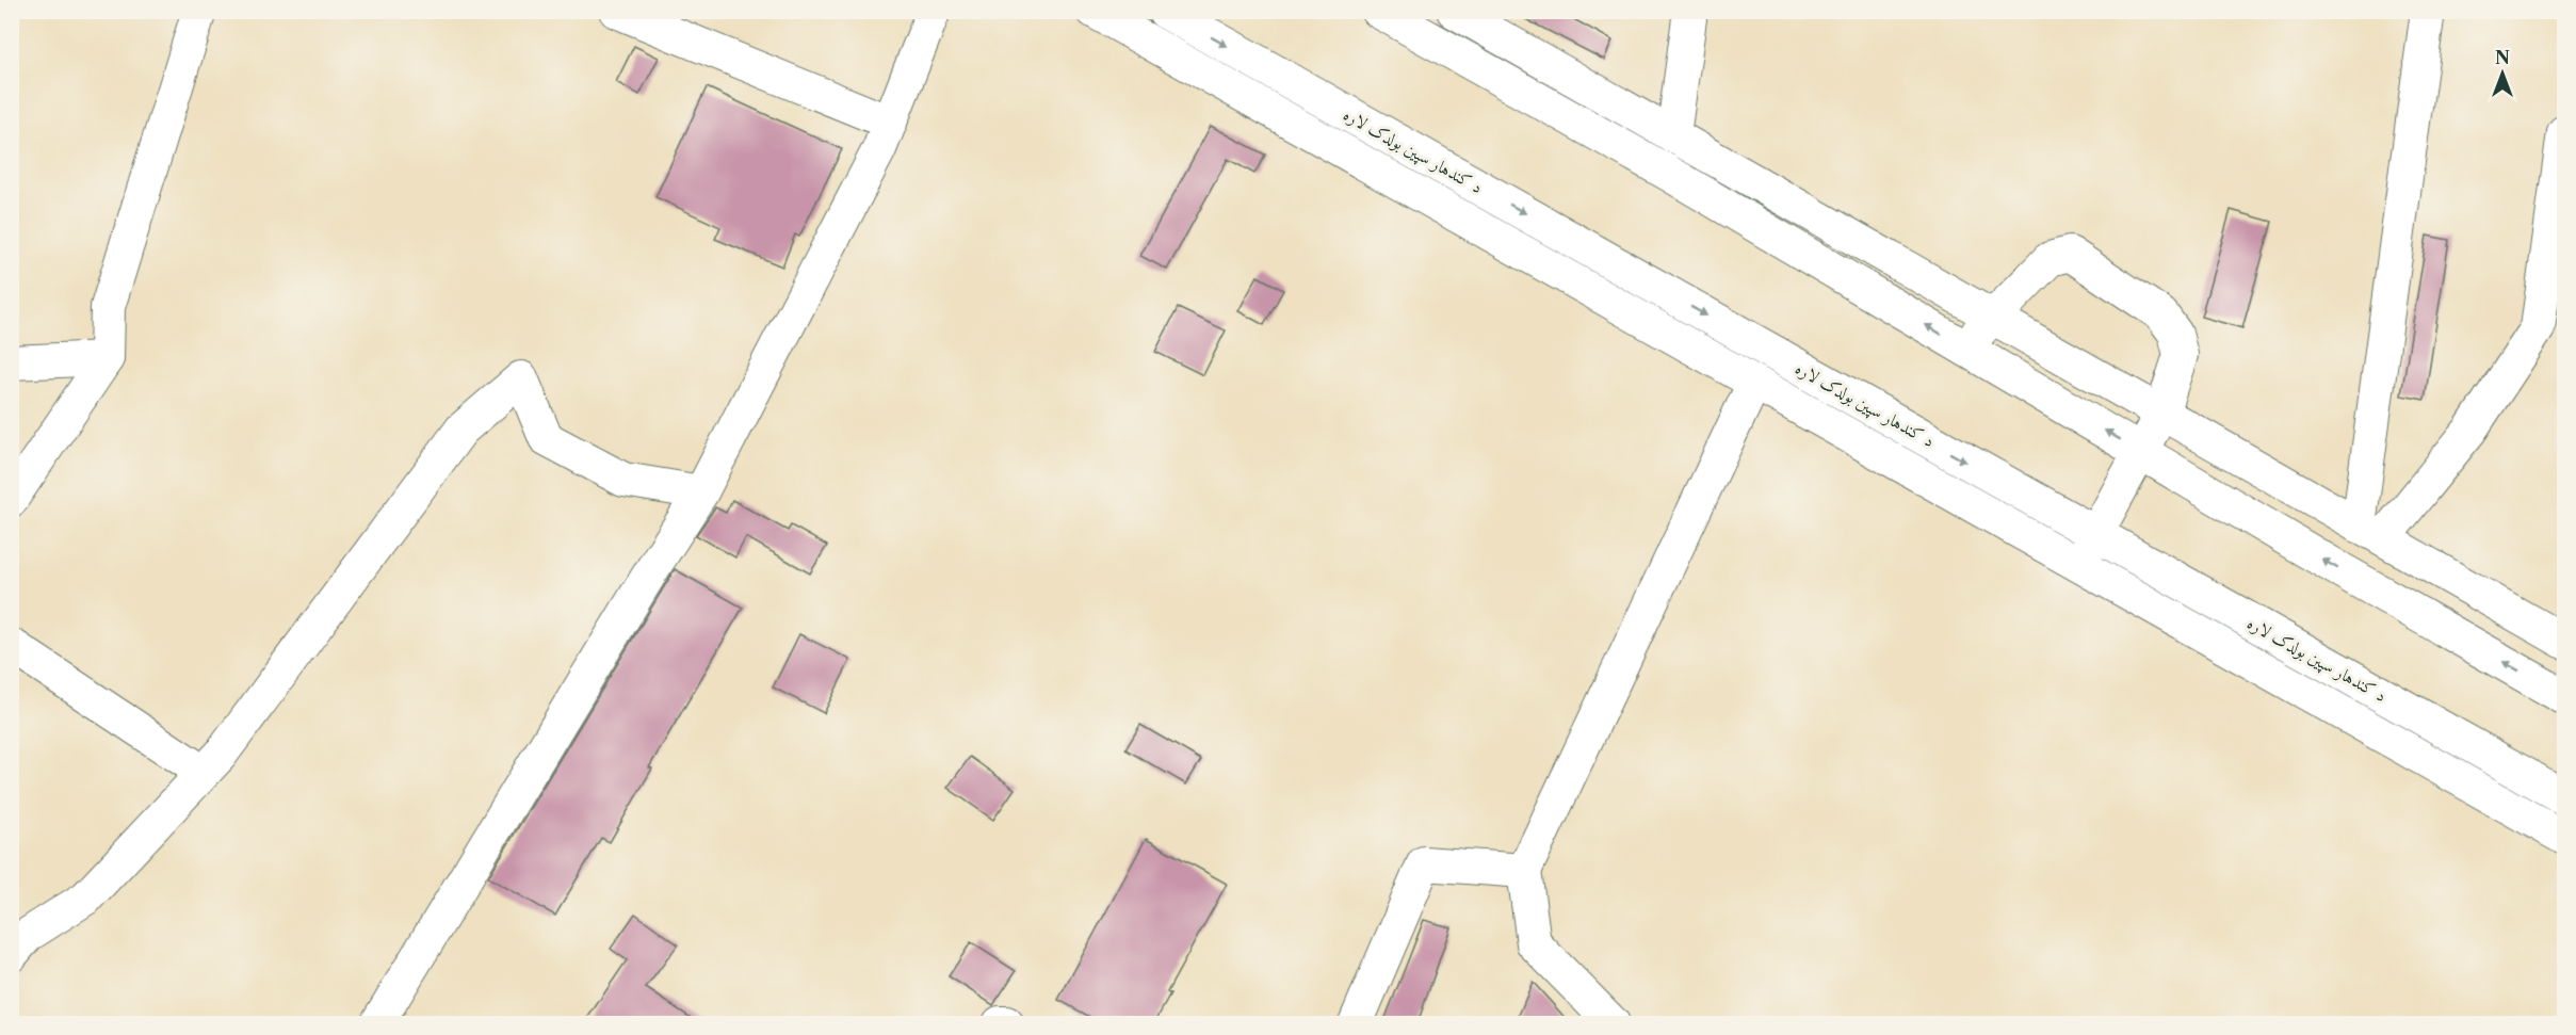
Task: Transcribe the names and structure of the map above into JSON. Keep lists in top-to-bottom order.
{
  "streets": {
    "highway": ["د کندهار سپین بولدک لاره"]
  },
  "north": "top"
}
